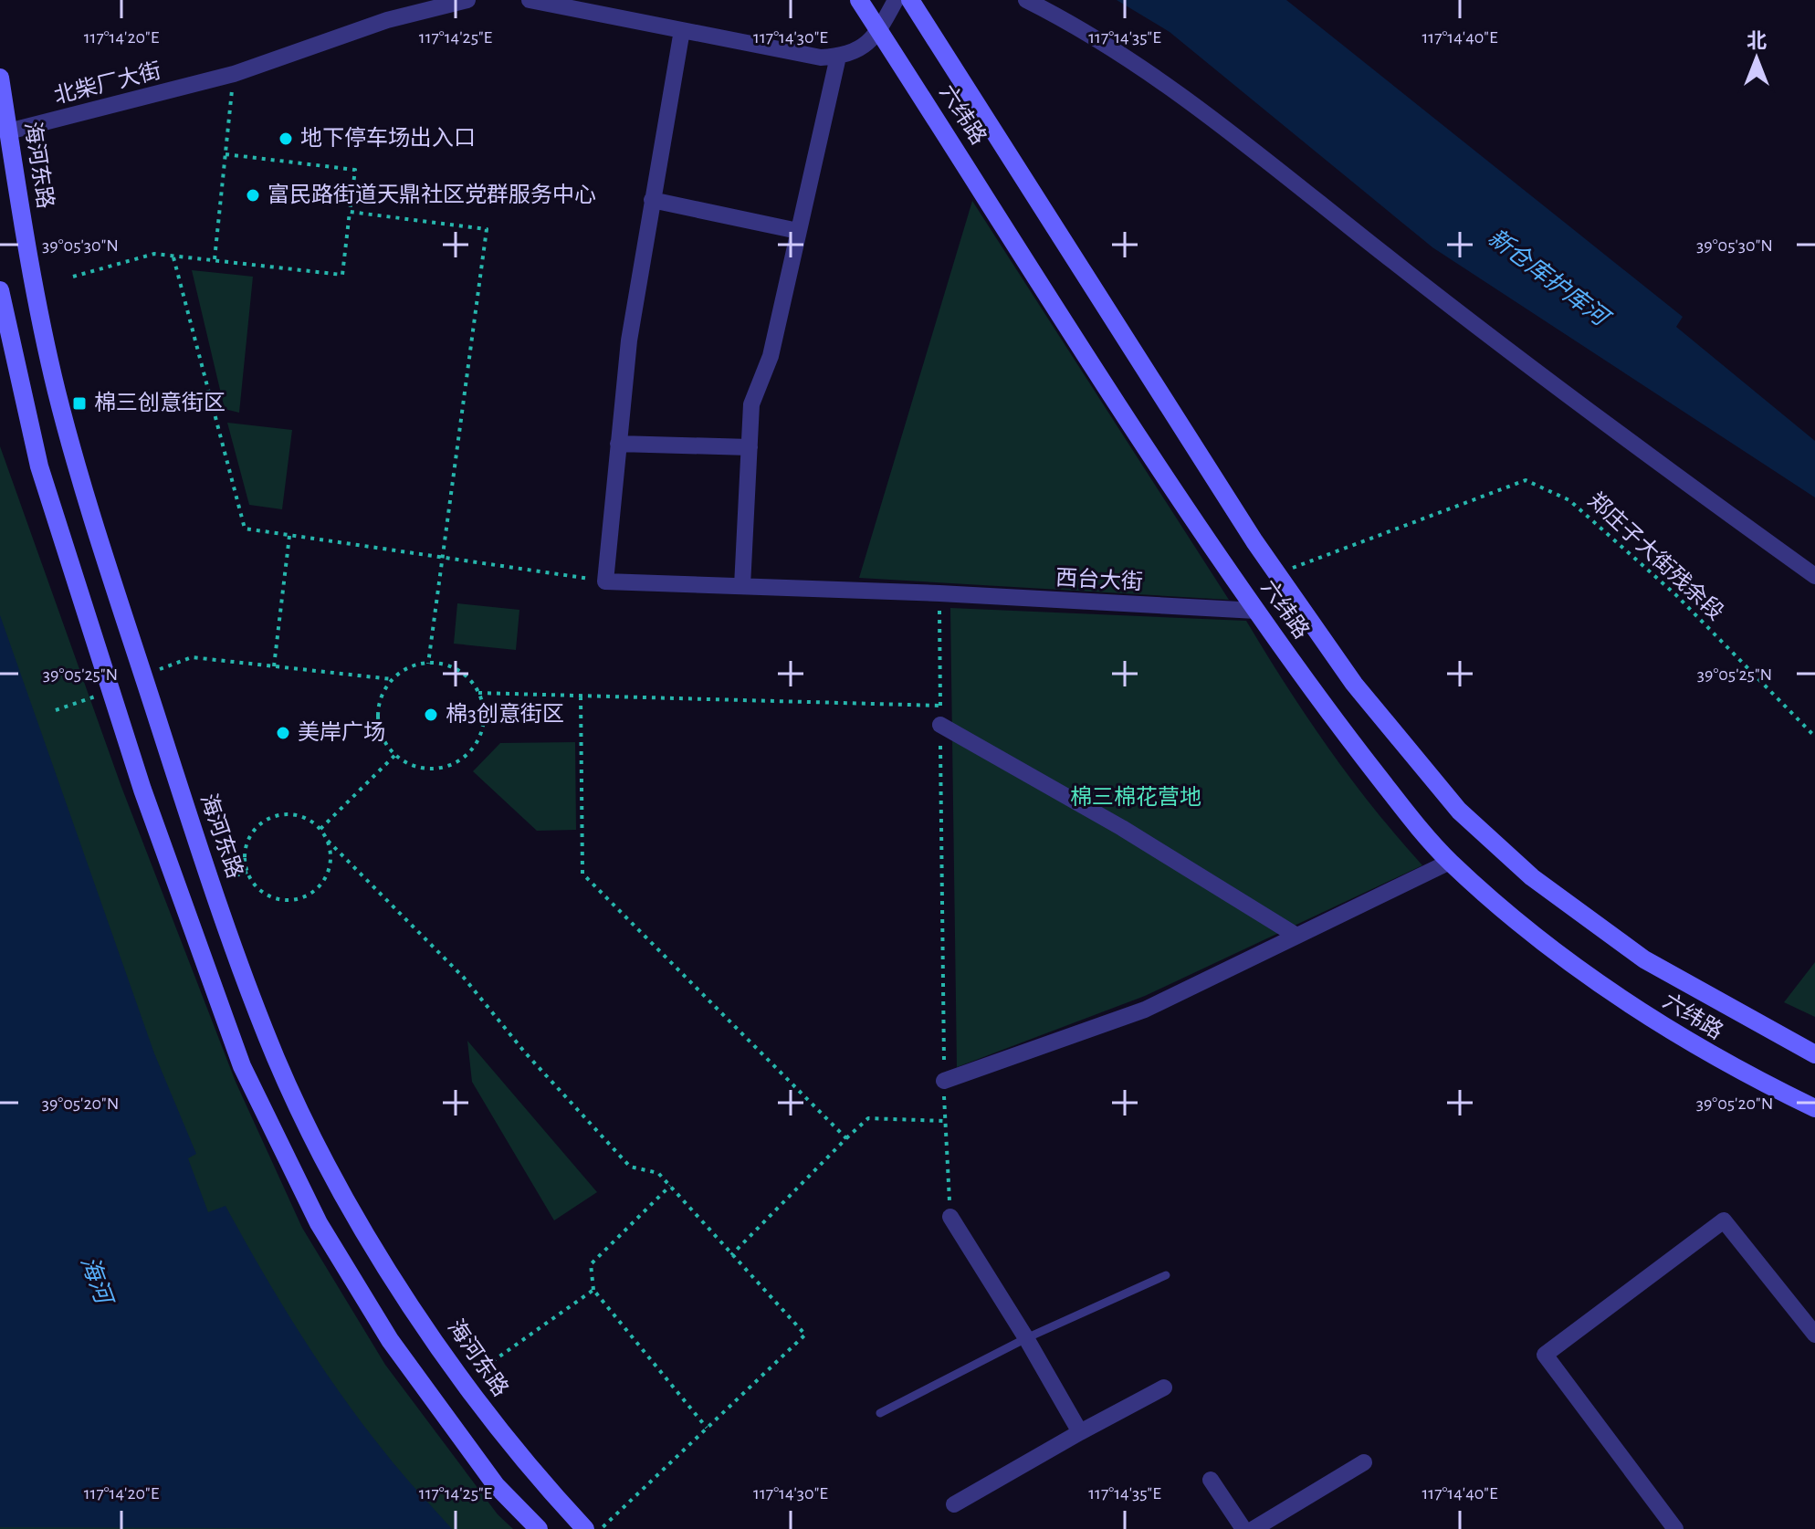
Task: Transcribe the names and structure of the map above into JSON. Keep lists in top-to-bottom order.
{
  "streets": {
    "main road": ["六纬路", "海河东路"],
    "street": ["北柴厂大街", "西台大街"],
    "path": ["郑庄子大街残余段"]
  },
  "crossings": [
    ["北柴厂大街", "海河东路"],
    ["六纬路", "郑庄子大街残余段"],
    ["六纬路", "西台大街"]
  ],
  "water": ["新仓库护库河", "海河"],
  "parks": ["棉三棉花营地"],
  "places": {
    "other": [
      "地下停车场出入口",
      "富民路街道天鼎社区党群服务中心",
      "棉3创意街区",
      "美岸广场"
    ],
    "transit": ["棉三创意街区"]
  },
  "north": "top",
  "coordinates": [
    "117°14'20\"E",
    "117°14'25\"E",
    "117°14'30\"E",
    "117°14'35\"E",
    "117°14'40\"E",
    "39°05'30\"N",
    "39°05'25\"N",
    "39°05'20\"N"
  ]
}
